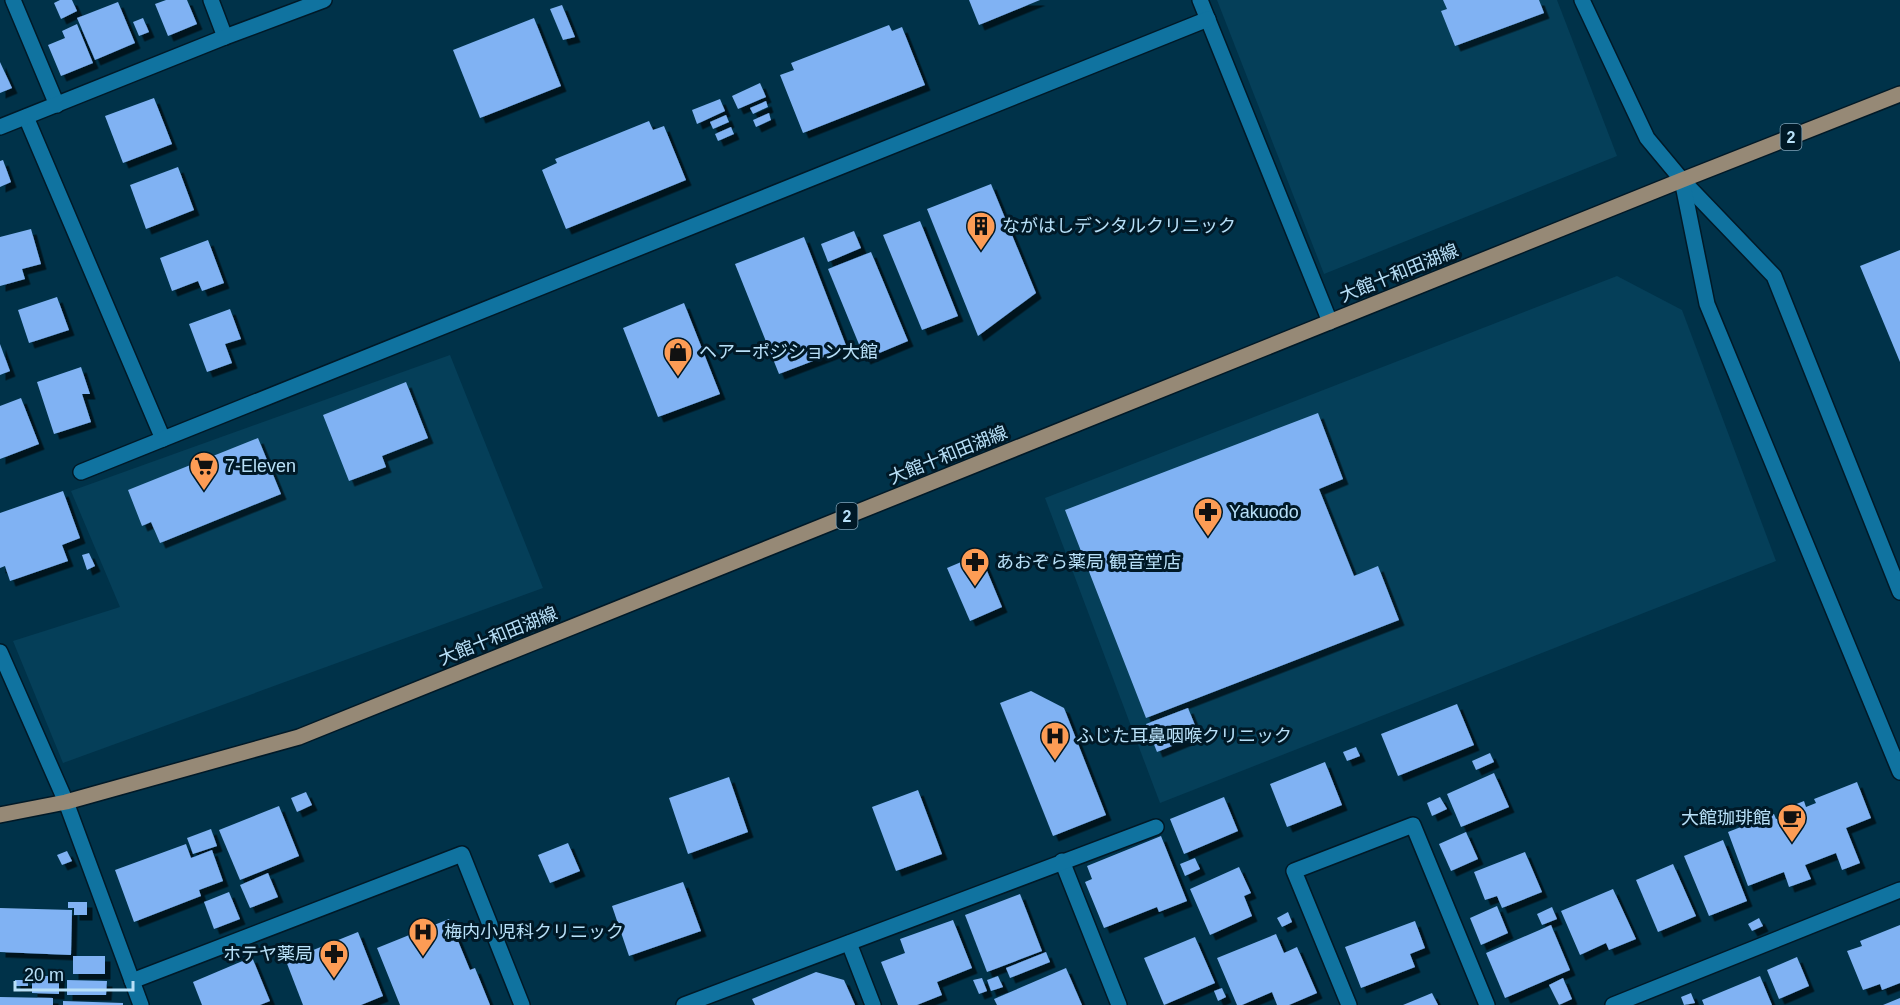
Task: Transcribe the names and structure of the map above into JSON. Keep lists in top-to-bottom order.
{
  "streets": {
    "main road": ["2", "大館十和田湖線"]
  },
  "places": {
    "building": ["ながはしデンタルクリニック"],
    "shop": ["ヘアーポジション大館"],
    "supermarket": ["7-Eleven"],
    "pharmacy": ["Yakuodo", "あおぞら薬局 観音堂店", "ホテヤ薬局"],
    "hospital": ["ふじた耳鼻咽喉クリニック", "梅内小児科クリニック"],
    "cafe": ["大館珈琲館"]
  },
  "scale_bar": "20 m"
}
